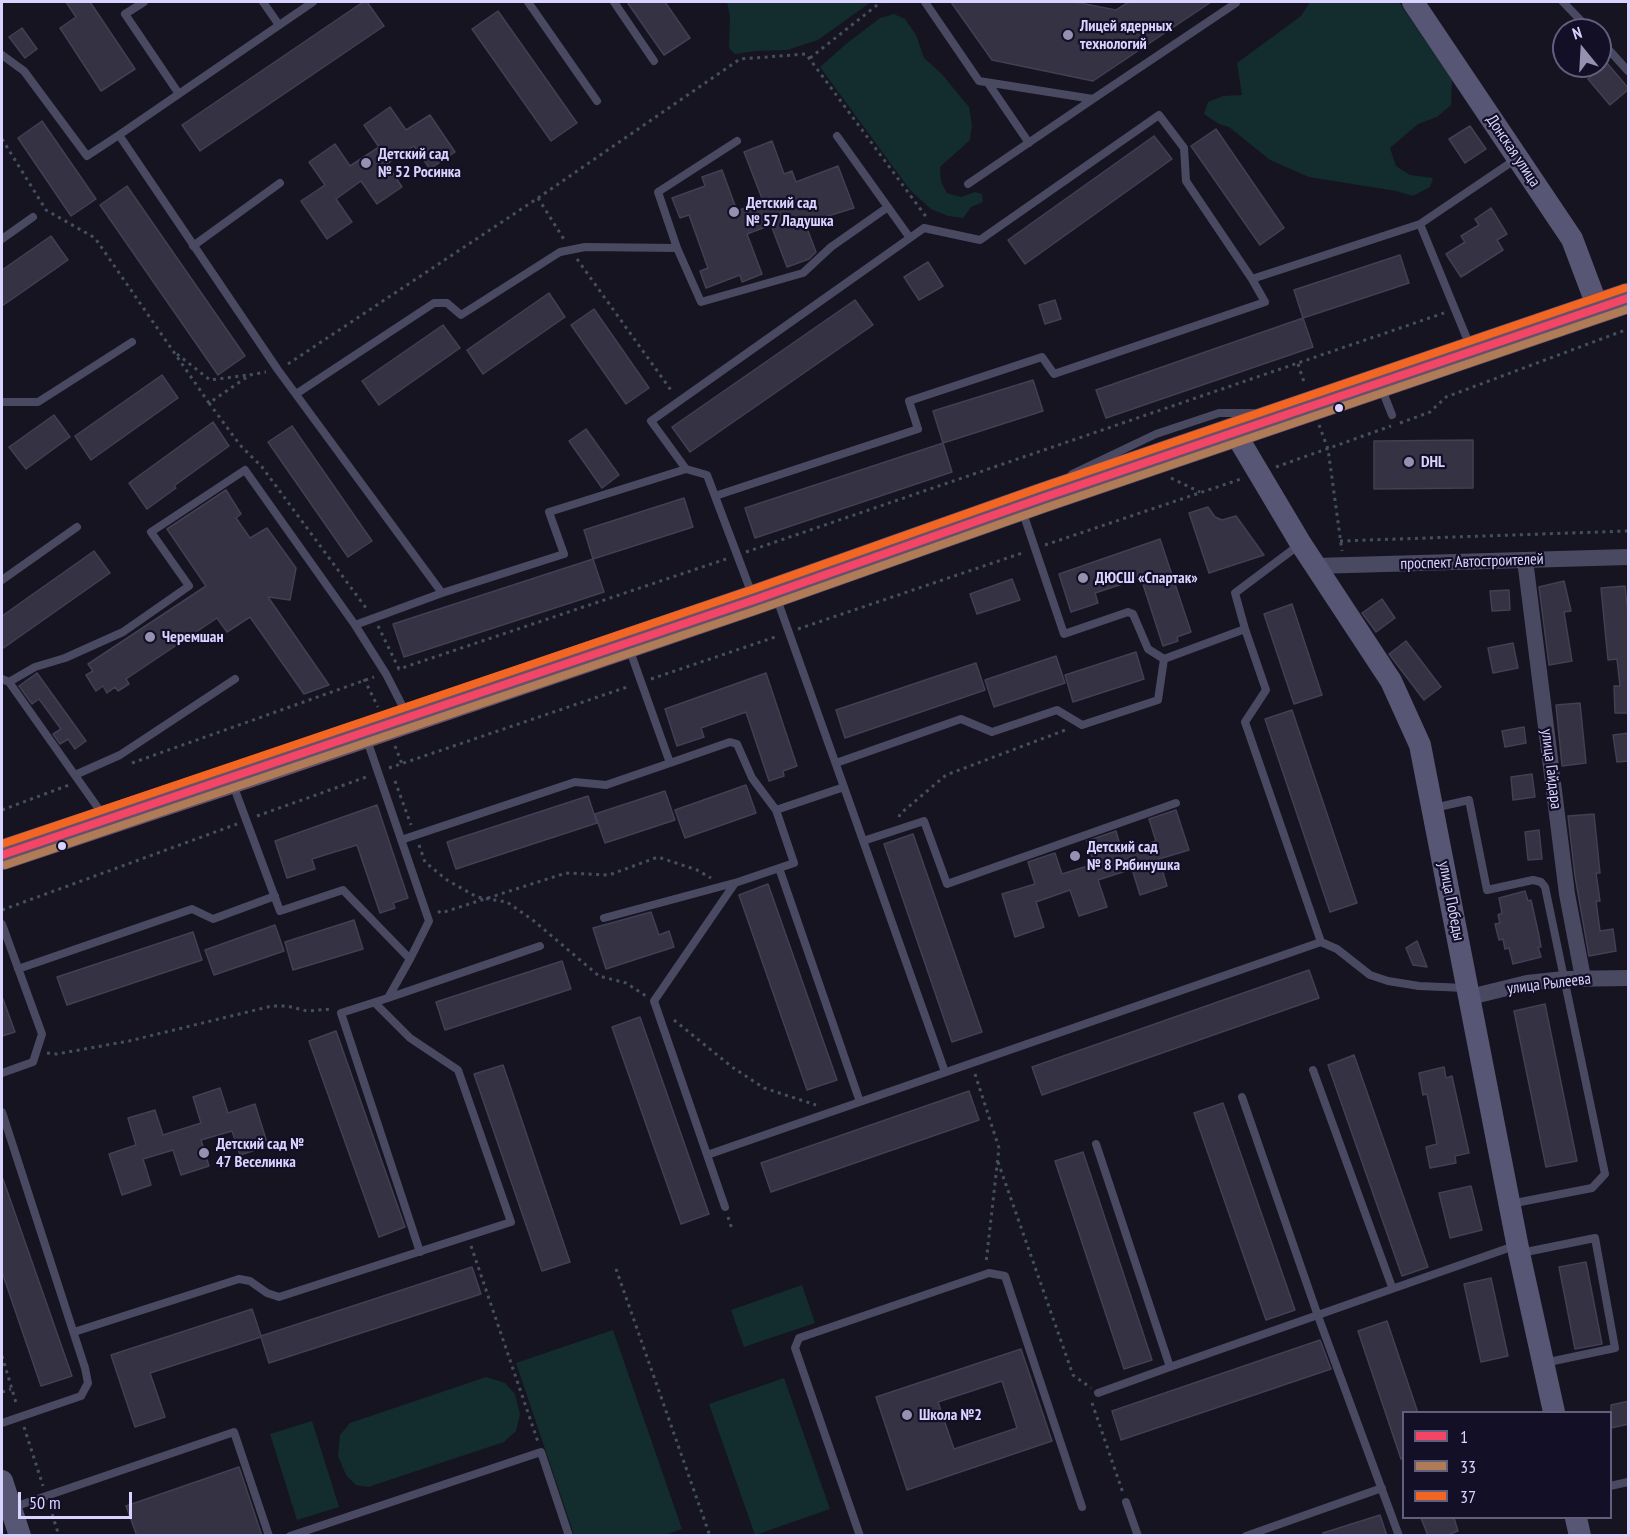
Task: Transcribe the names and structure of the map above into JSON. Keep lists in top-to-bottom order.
{
  "streets": {
    "street": [
      "Донская улица",
      "проспект Автостроителей",
      "улица Гайдара",
      "улица Победы",
      "улица Рылеева"
    ]
  },
  "crossings": [
    ["проспект Автостроителей", "улица Гайдара"],
    ["проспект Автостроителей", "улица Победы"],
    ["улица Гайдара", "улица Рылеева"],
    ["улица Победы", "улица Рылеева"]
  ],
  "places": [
    "Лицей ядерных технологий",
    "Детский сад № 52 Росинка",
    "Детский сад № 57 Ладушка",
    "DHL",
    "ДЮСШ «Спартак»",
    "Черемшан",
    "Детский сад № 8 Рябинушка",
    "Детский сад № 47 Веселинка",
    "Школа №2"
  ],
  "lines": ["transit line 37", "transit line 1", "transit line 33"],
  "legend": ["1", "33", "37"],
  "scale_bar": "50 m",
  "north": "top"
}
